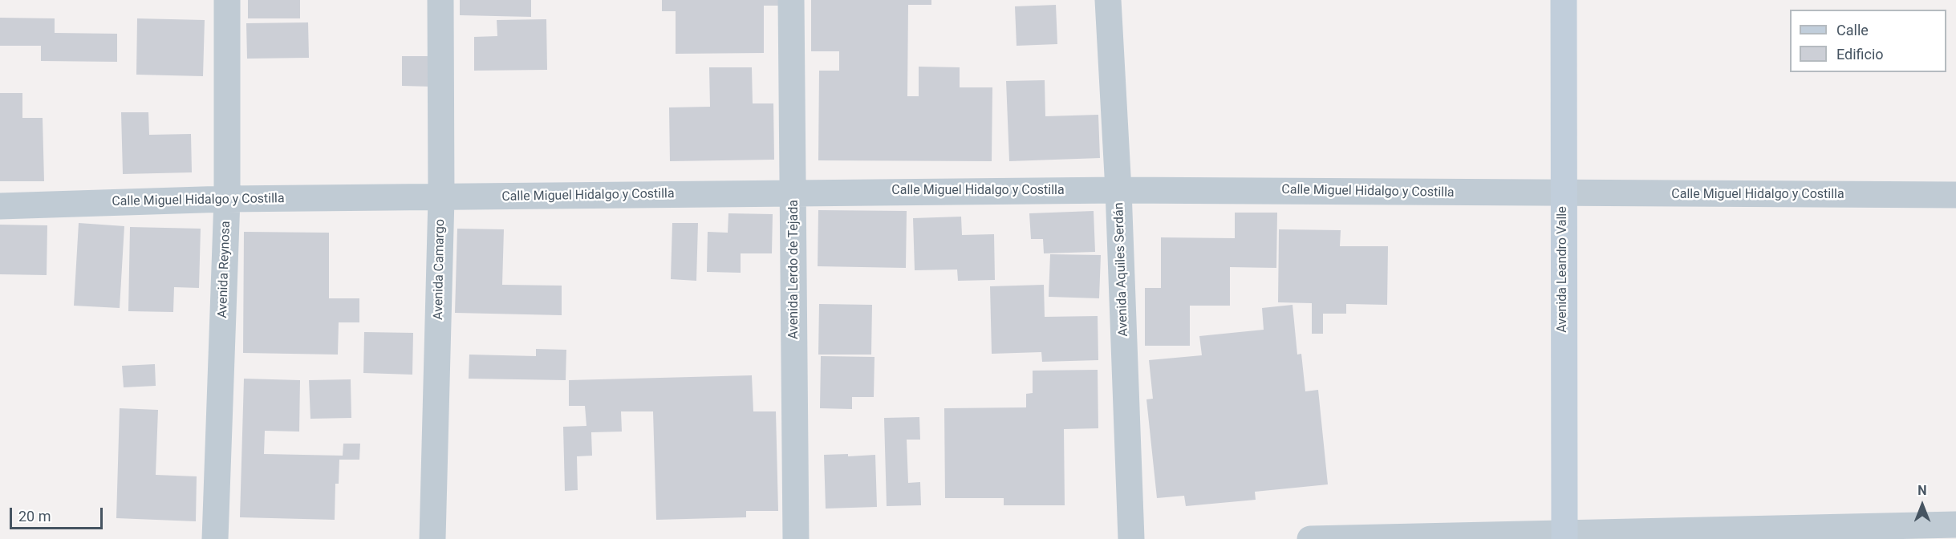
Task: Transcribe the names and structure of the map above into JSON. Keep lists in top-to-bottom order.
{
  "streets": {
    "street": [
      "Calle Miguel Hidalgo y Costilla",
      "Avenida Reynosa",
      "Avenida Camargo",
      "Avenida Lerdo de Tejada",
      "Avenida Aquiles Serdán",
      "Avenida Leandro Valle"
    ]
  },
  "crossings": [
    ["Calle Miguel Hidalgo y Costilla", "Avenida Reynosa"],
    ["Calle Miguel Hidalgo y Costilla", "Avenida Camargo"],
    ["Calle Miguel Hidalgo y Costilla", "Avenida Lerdo de Tejada"],
    ["Calle Miguel Hidalgo y Costilla", "Avenida Aquiles Serdán"],
    ["Calle Miguel Hidalgo y Costilla", "Avenida Leandro Valle"]
  ],
  "legend": ["Calle", "Edificio"],
  "scale_bar": "20 m",
  "north": "top"
}
